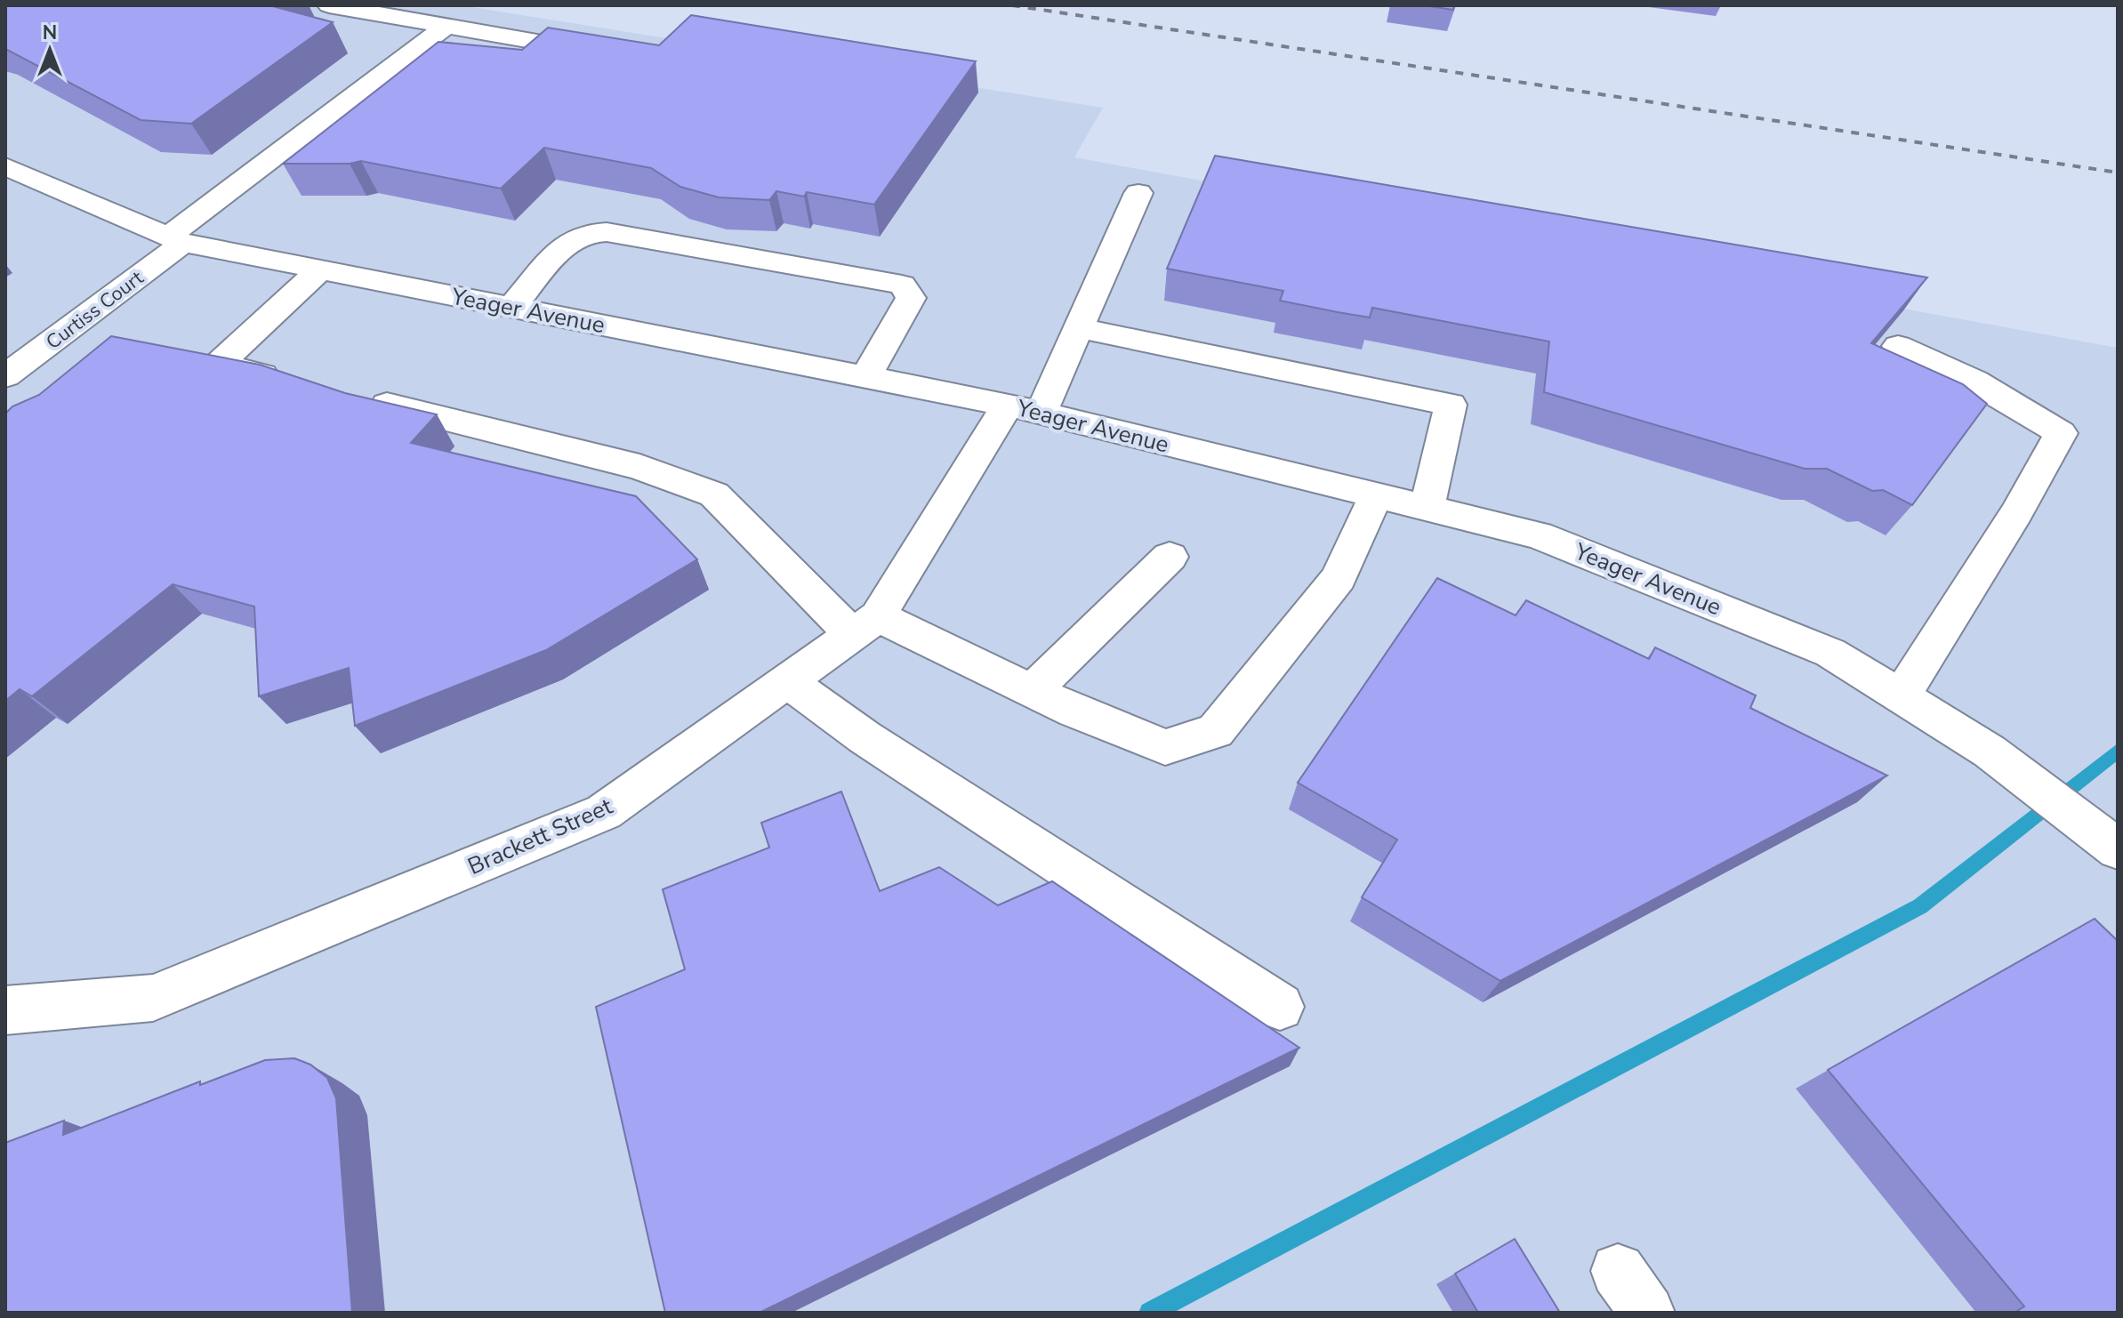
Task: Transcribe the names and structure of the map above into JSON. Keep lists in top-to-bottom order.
{
  "streets": {
    "street": ["Curtiss Court", "Yeager Avenue", "Brackett Street"]
  },
  "crossings": [
    ["Curtiss Court", "Yeager Avenue"],
    ["Yeager Avenue", "Brackett Street"]
  ],
  "north": "top"
}
